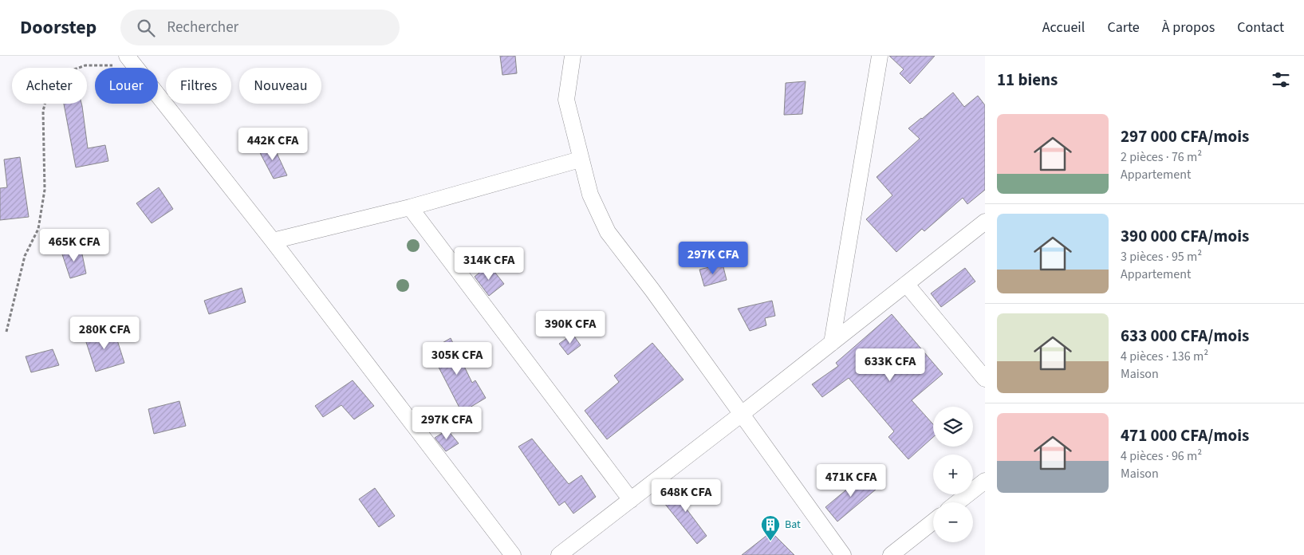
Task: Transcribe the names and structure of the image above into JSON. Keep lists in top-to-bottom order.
{
  "places": {
    "building": ["Bat"]
  },
  "page": {
    "header": "Doorstep",
    "search": "Rechercher",
    "nav": [
      "Accueil",
      "Carte",
      "À propos",
      "Contact"
    ],
    "heading": "11 biens",
    "chip": [
      "Acheter",
      "Louer",
      "Filtres",
      "Nouveau"
    ],
    "list": [
      {
        "name": "297 000 CFA/mois",
        "note": "2 pièces · 76 m² · Appartement"
      },
      {
        "name": "390 000 CFA/mois",
        "note": "3 pièces · 95 m² · Appartement"
      },
      {
        "name": "633 000 CFA/mois",
        "note": "4 pièces · 136 m² · Maison"
      },
      {
        "name": "471 000 CFA/mois",
        "note": "4 pièces · 96 m² · Maison"
      }
    ],
    "price": [
      "442K CFA",
      "465K CFA",
      "297K CFA",
      "314K CFA",
      "390K CFA",
      "280K CFA",
      "305K CFA",
      "633K CFA",
      "297K CFA",
      "471K CFA",
      "648K CFA"
    ],
    "map_buttons": ["+", "−"]
  }
}
